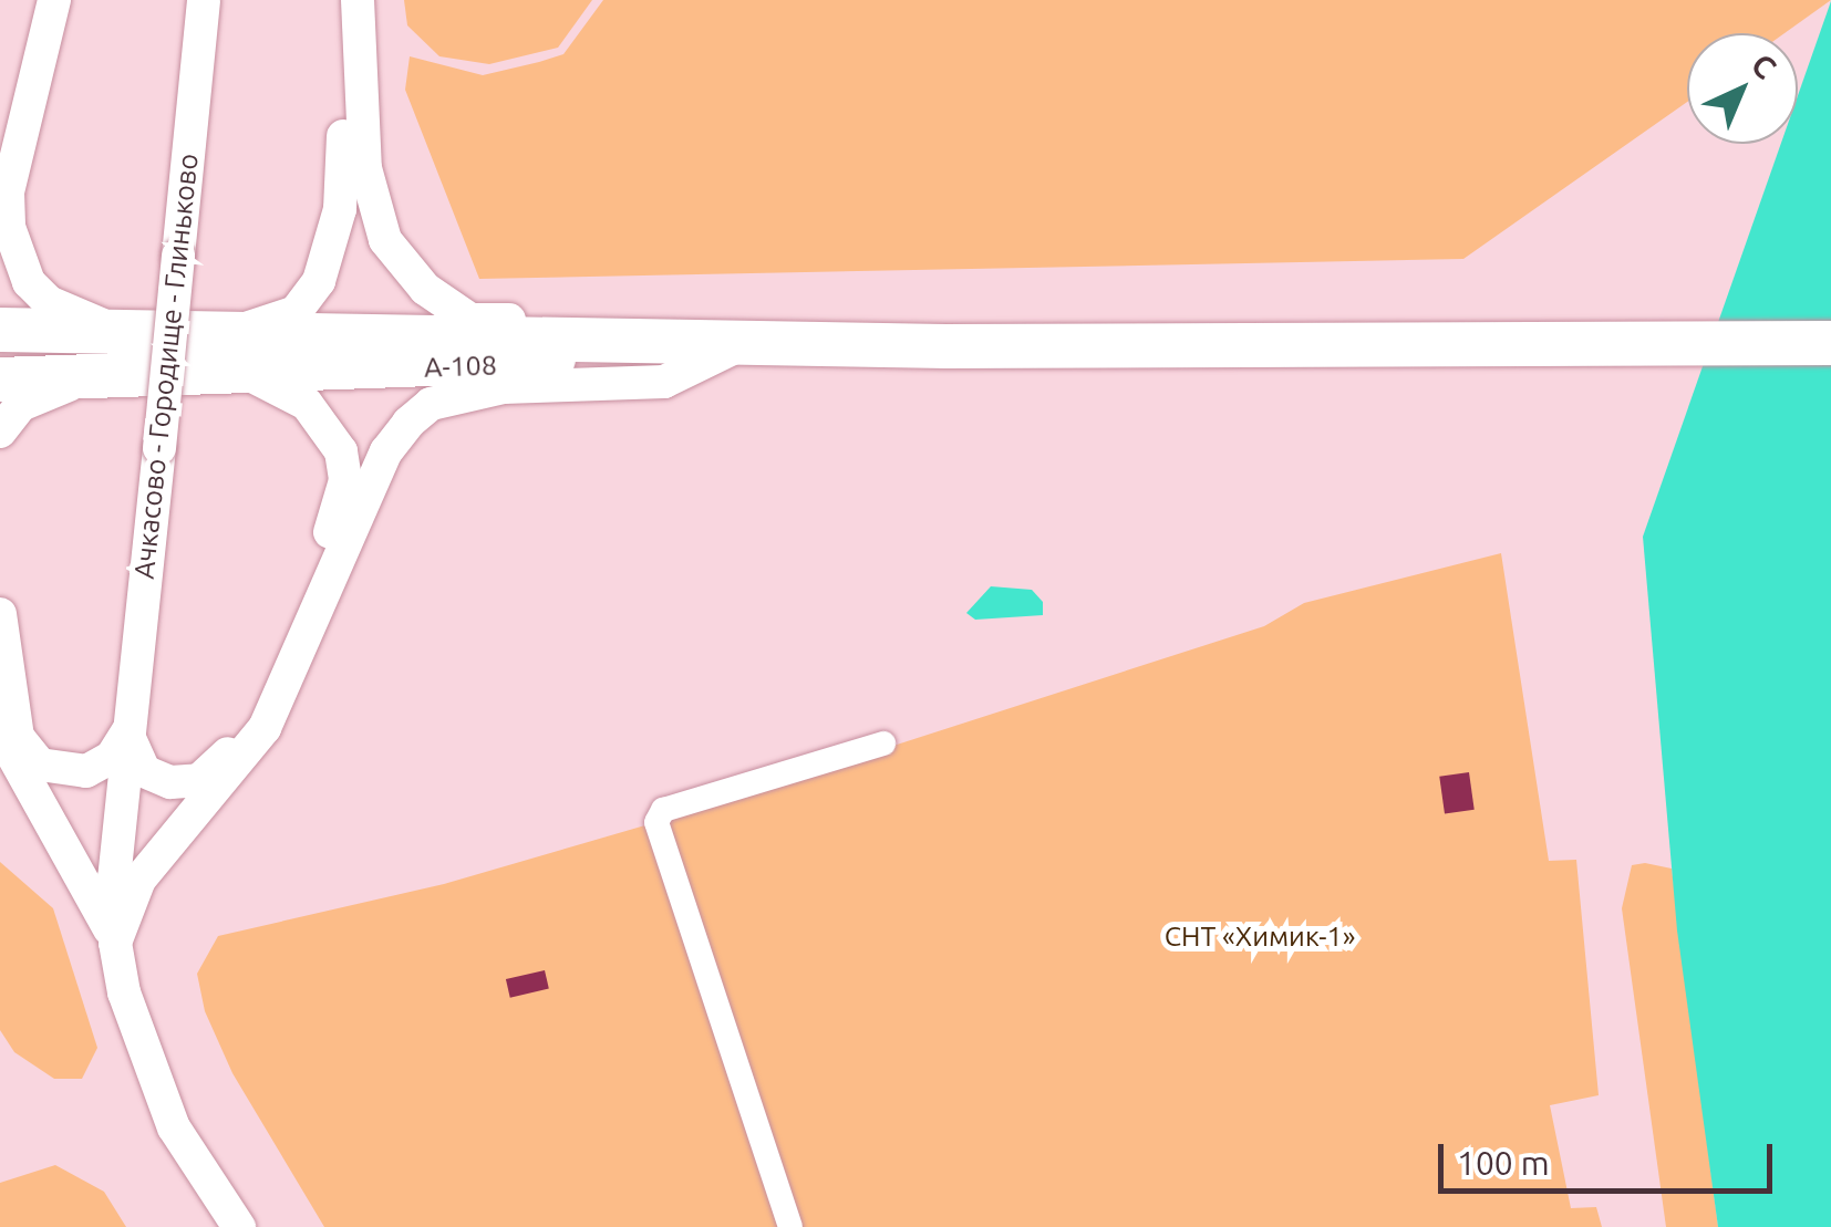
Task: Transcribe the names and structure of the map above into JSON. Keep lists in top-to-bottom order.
{
  "streets": {
    "highway": ["А-108"],
    "street": ["Ачкасово - Городище - Глиньково"]
  },
  "parks": ["СНТ «Химик-1»"],
  "scale_bar": "100 m",
  "north": "top right"
}
